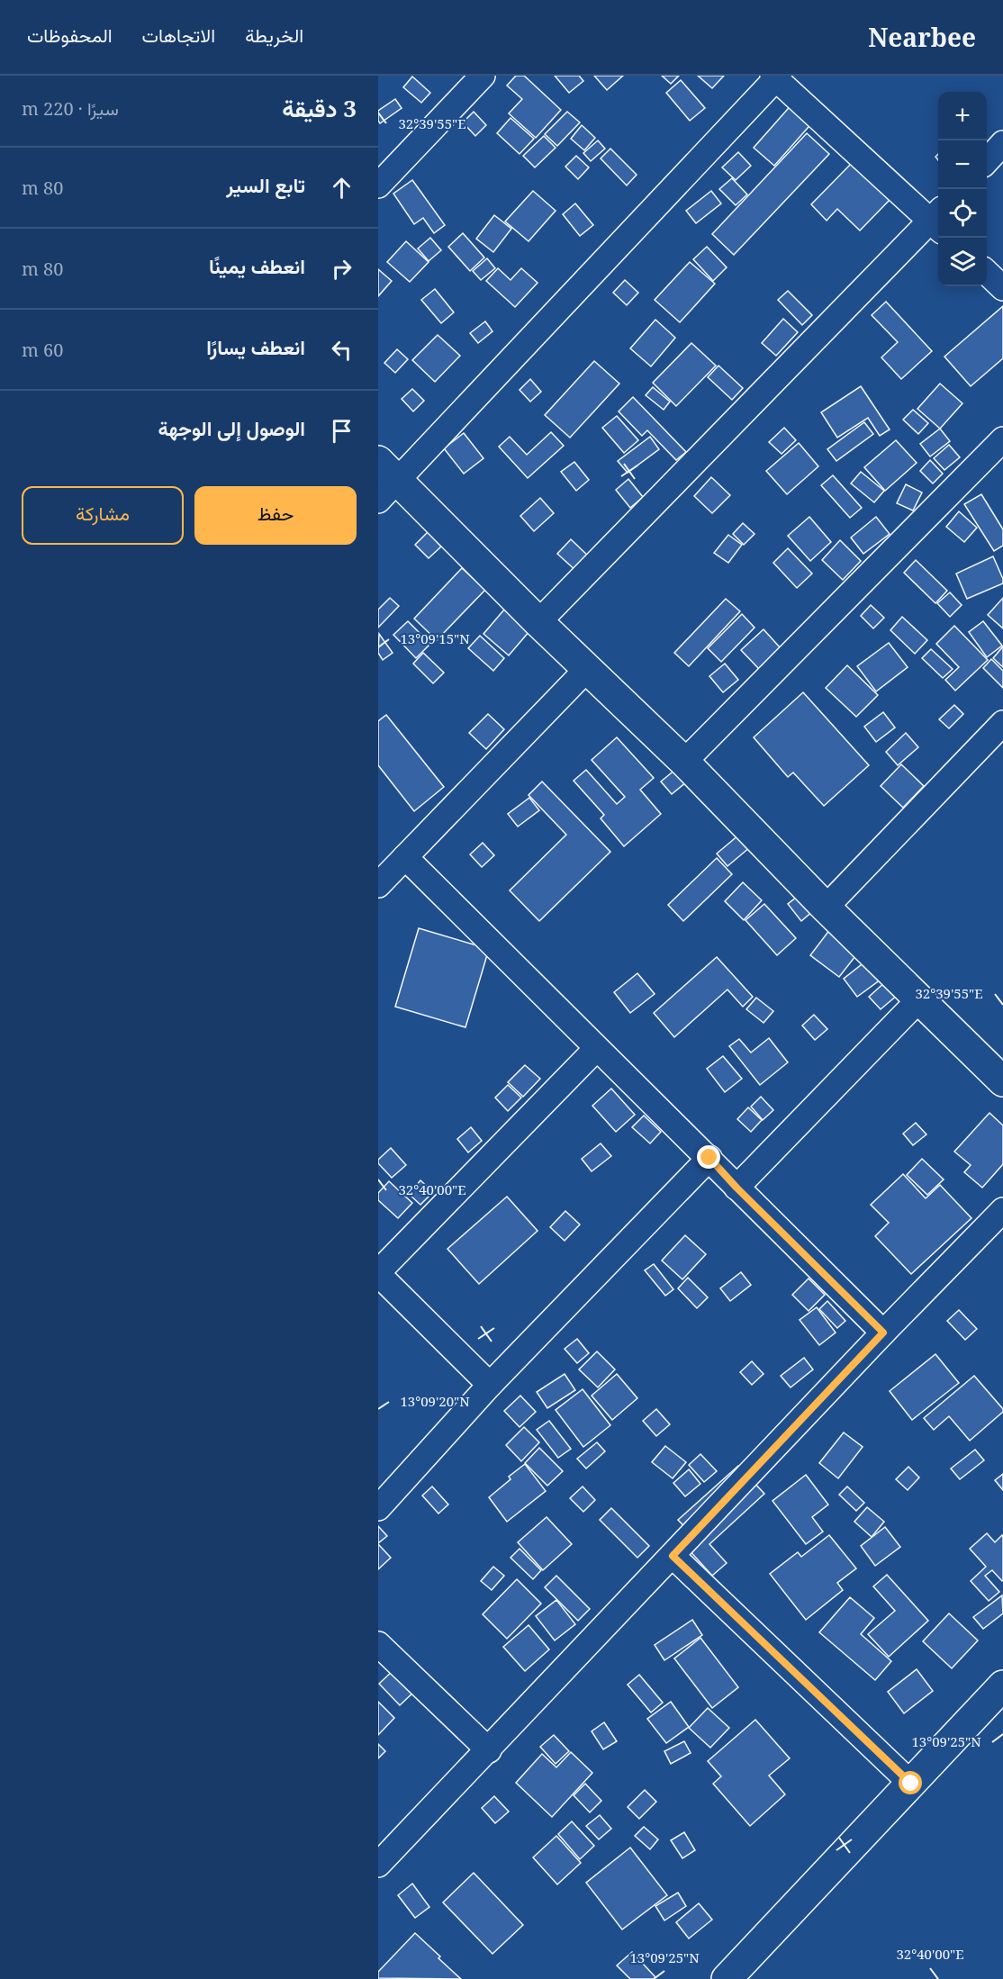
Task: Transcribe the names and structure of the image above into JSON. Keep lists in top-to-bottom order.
{
  "page": {
    "header": "Nearbee",
    "nav": ["الخريطة", "الاتجاهات", "المحفوظات"],
    "heading": ["3 دقيقة", "سيرًا · 220 m"],
    "map_buttons": ["+", "−"],
    "list": [
      ["تابع السير", "80 m"],
      ["انعطف يمينًا", "80 m"],
      ["انعطف يسارًا", "60 m"],
      "الوصول إلى الوجهة"
    ],
    "buttons": ["حفظ", "مشاركة"]
  },
  "coordinates": [
    "32°39'55\"E",
    "13°09'15\"N",
    "32°40'00\"E",
    "13°09'20\"N",
    "13°09'25\"N"
  ]
}
